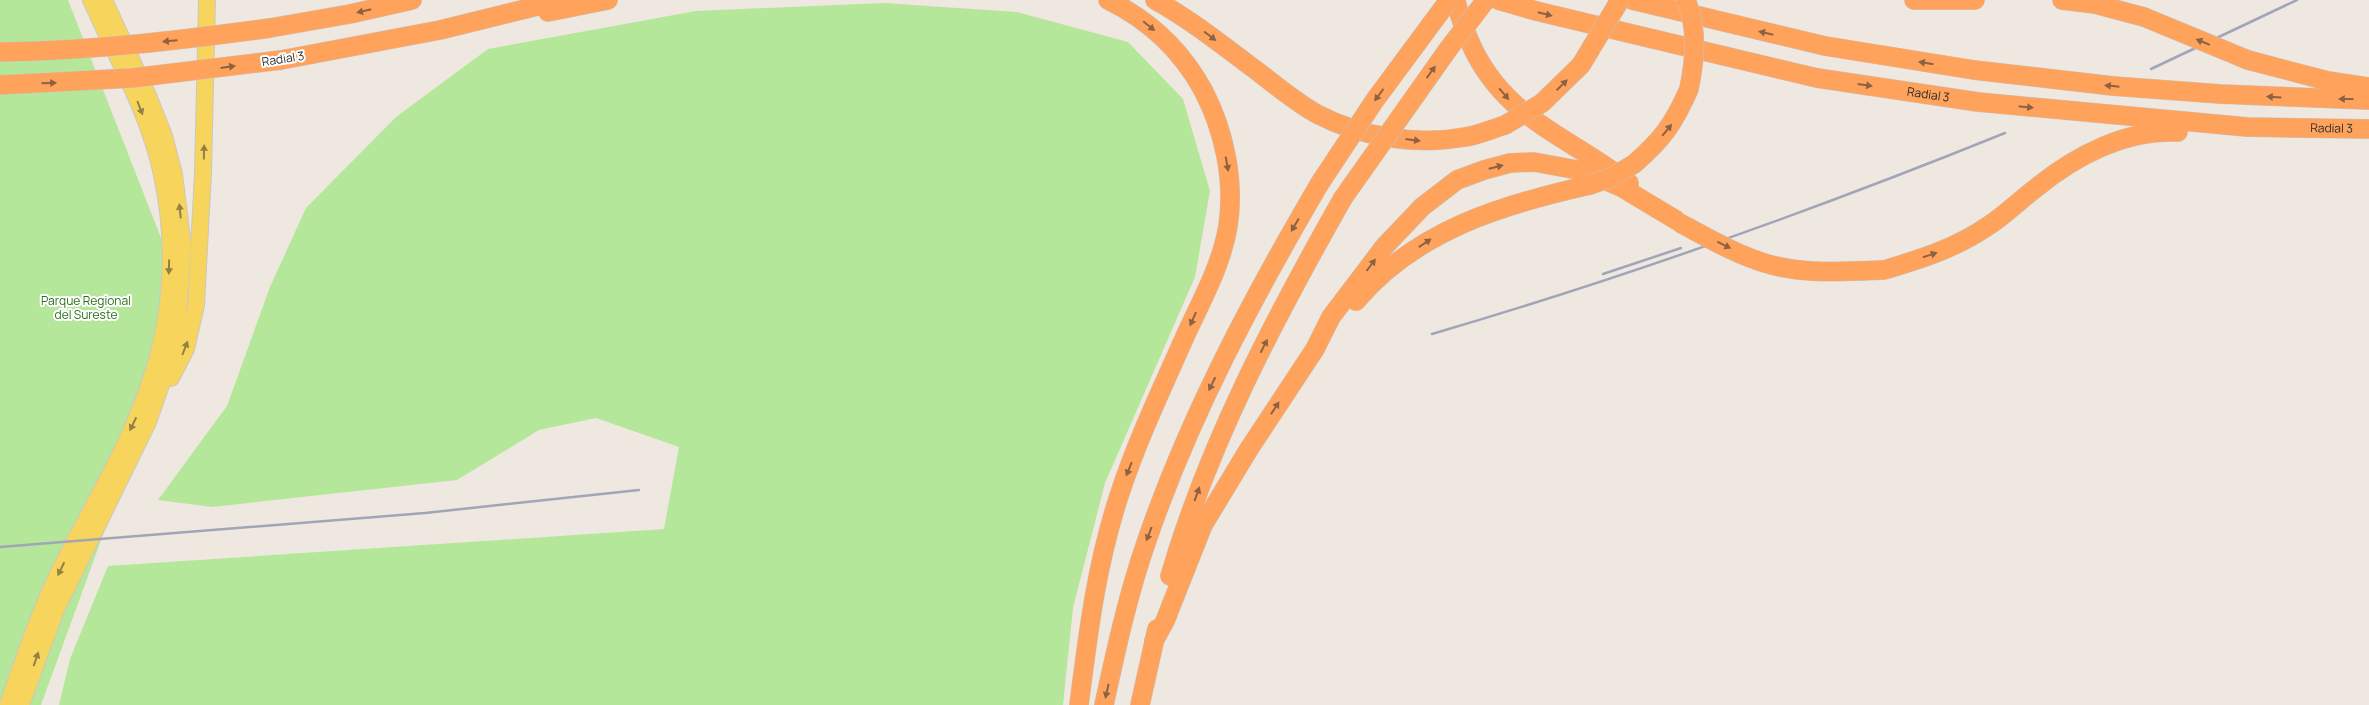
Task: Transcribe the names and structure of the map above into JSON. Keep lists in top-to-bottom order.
{
  "streets": {
    "highway": ["Radial 3"]
  },
  "parks": ["Parque Regional del Sureste"]
}
